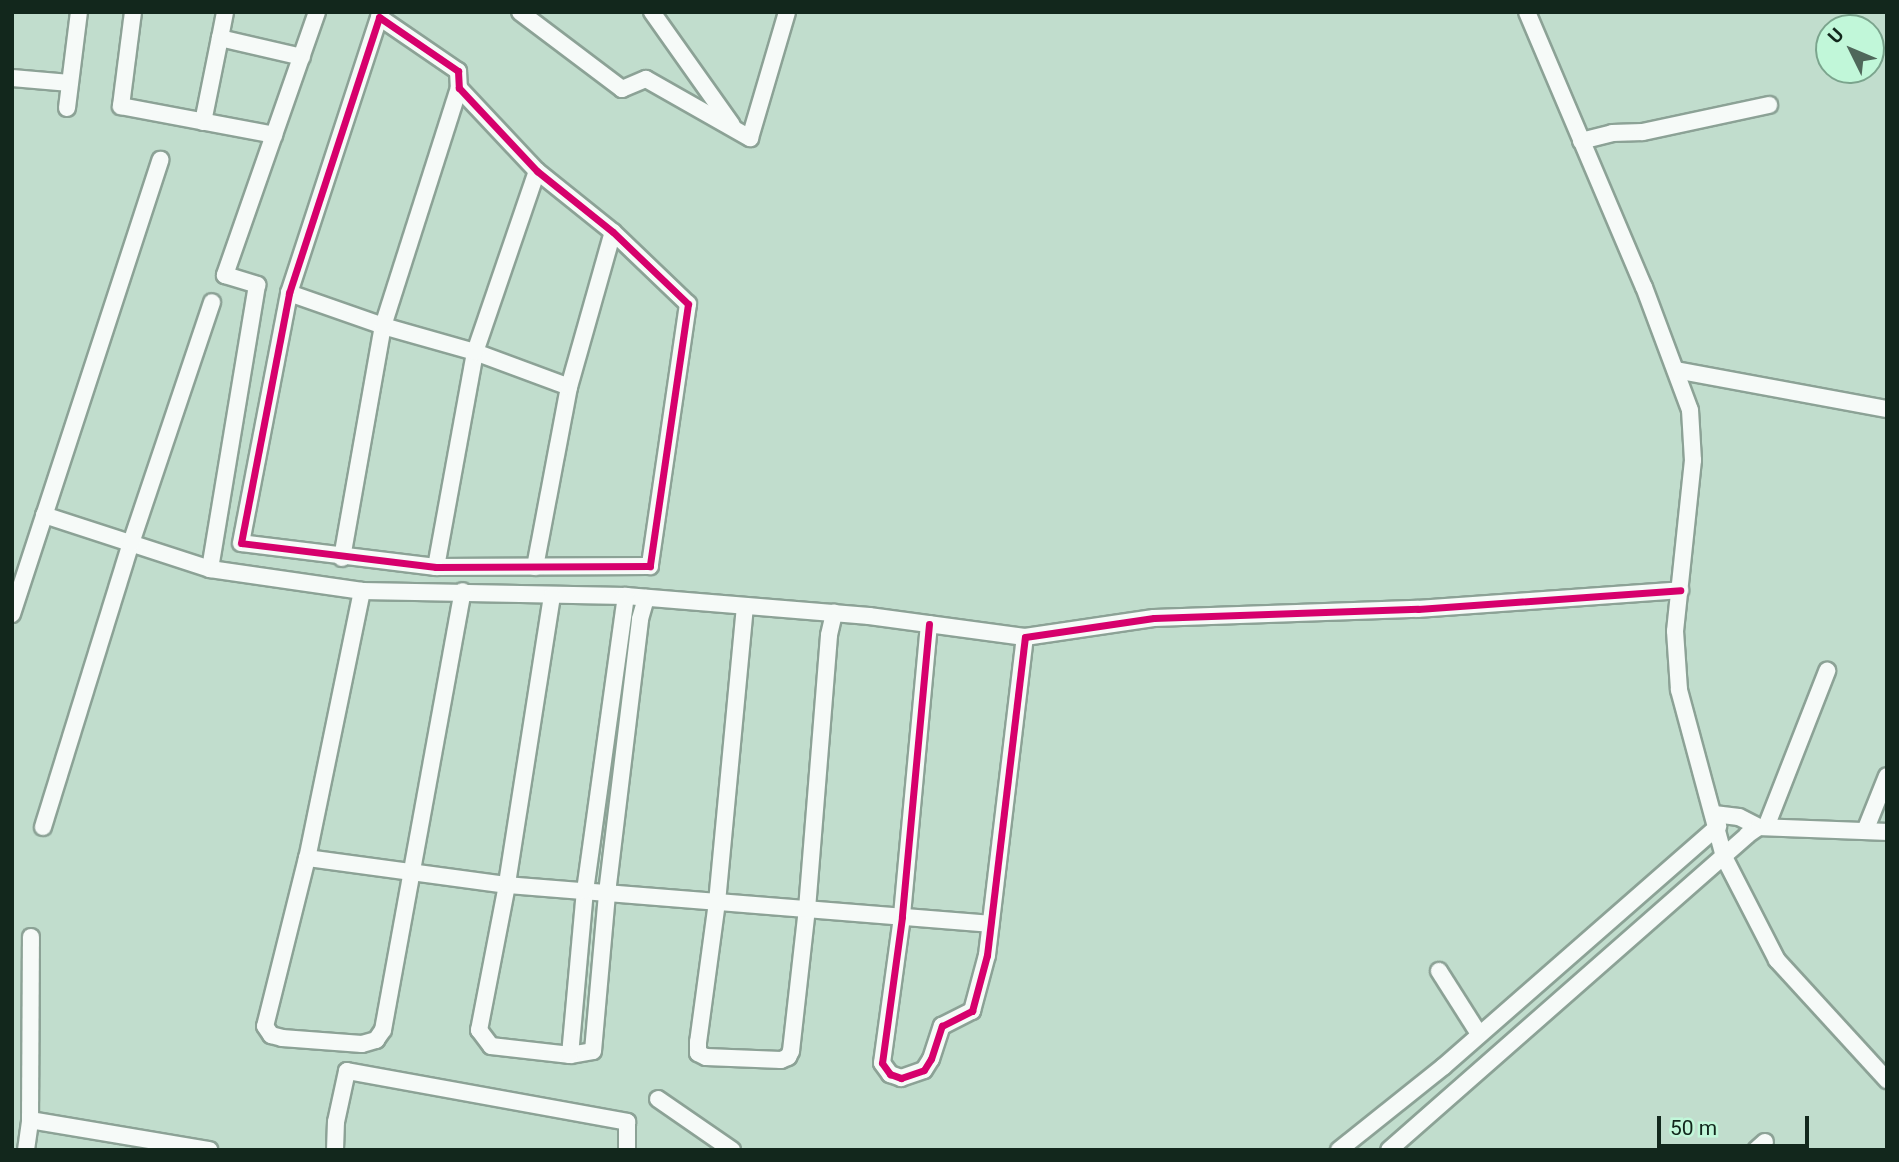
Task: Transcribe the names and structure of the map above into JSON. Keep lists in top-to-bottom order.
{
  "scale_bar": "50 m",
  "north": "top left"
}
